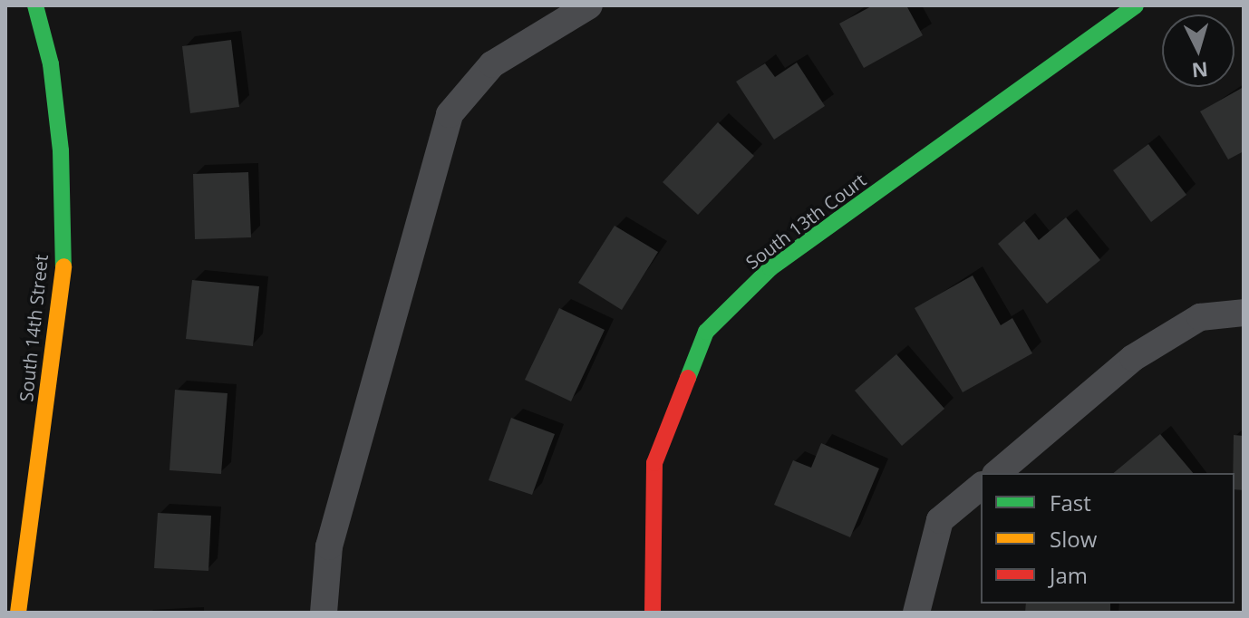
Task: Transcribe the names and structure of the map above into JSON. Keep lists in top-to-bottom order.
{
  "streets": {
    "street": ["South 13th Court", "South 14th Street"]
  },
  "legend": ["Fast", "Slow", "Jam"],
  "north": "bottom"
}
